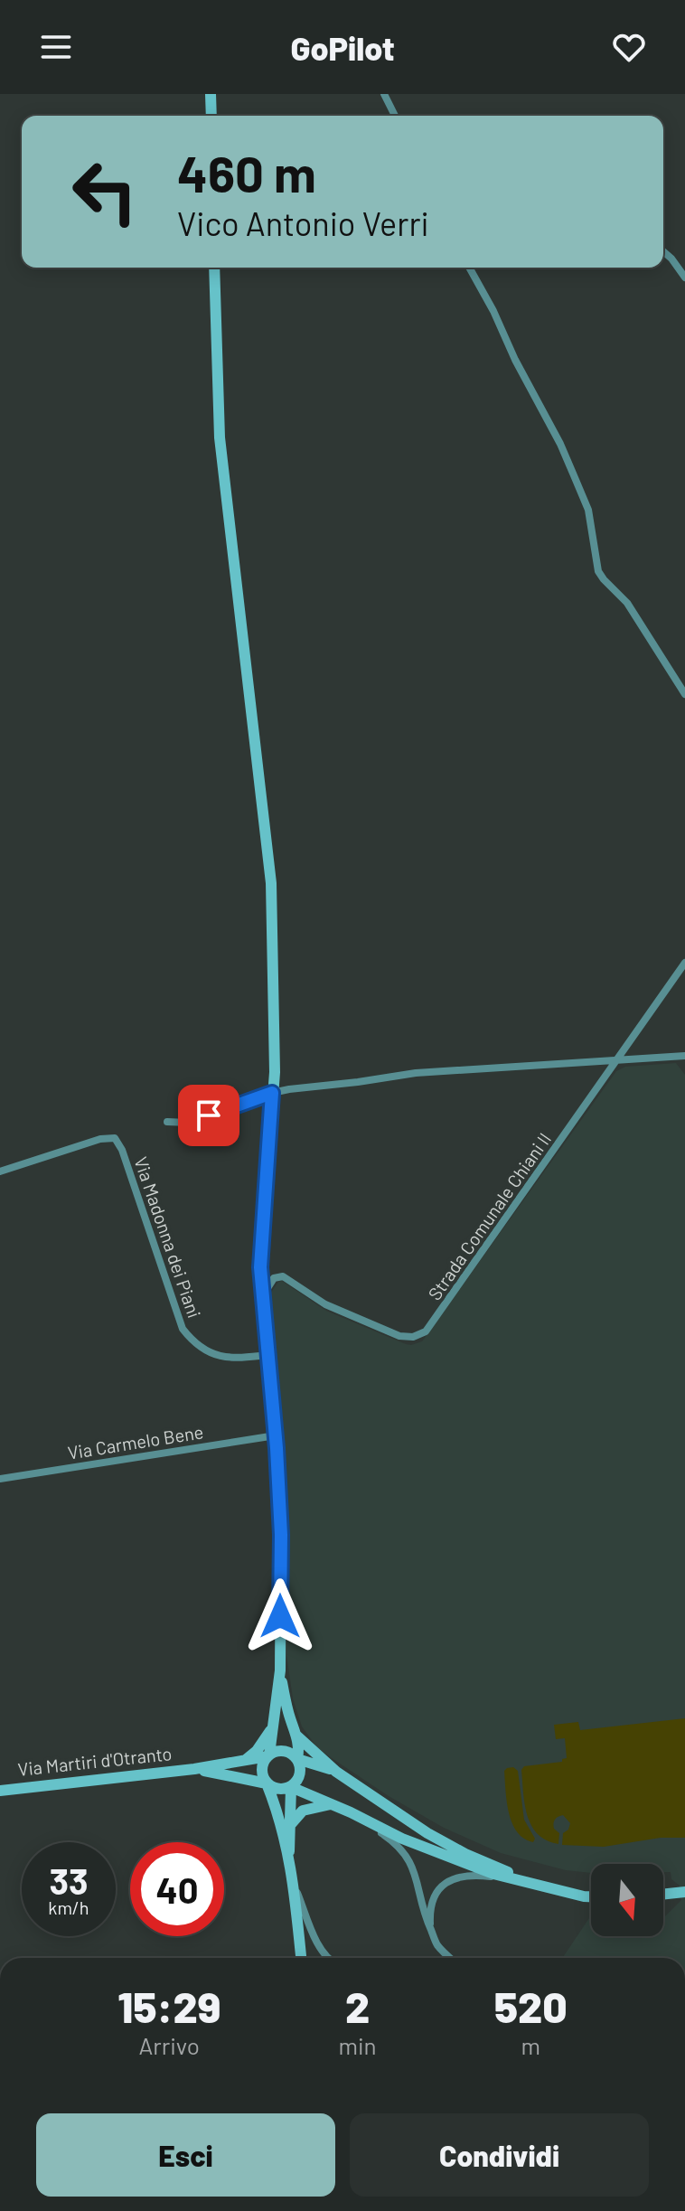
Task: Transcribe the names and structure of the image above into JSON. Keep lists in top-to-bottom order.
{
  "streets": {
    "street": [
      "Strada Comunale Chiani II",
      "Via Madonna dei Piani",
      "Via Carmelo Bene",
      "Via Martiri d'Otranto"
    ]
  },
  "north": "bottom",
  "page": {
    "header": "GoPilot",
    "turn": ["460 m", "Vico Antonio Verri"],
    "speed": "33 km/h",
    "limit": "40",
    "eta": [
      "15:29",
      "Arrivo",
      "2",
      "min",
      "520",
      "m"
    ],
    "buttons": ["Esci", "Condividi"]
  }
}
